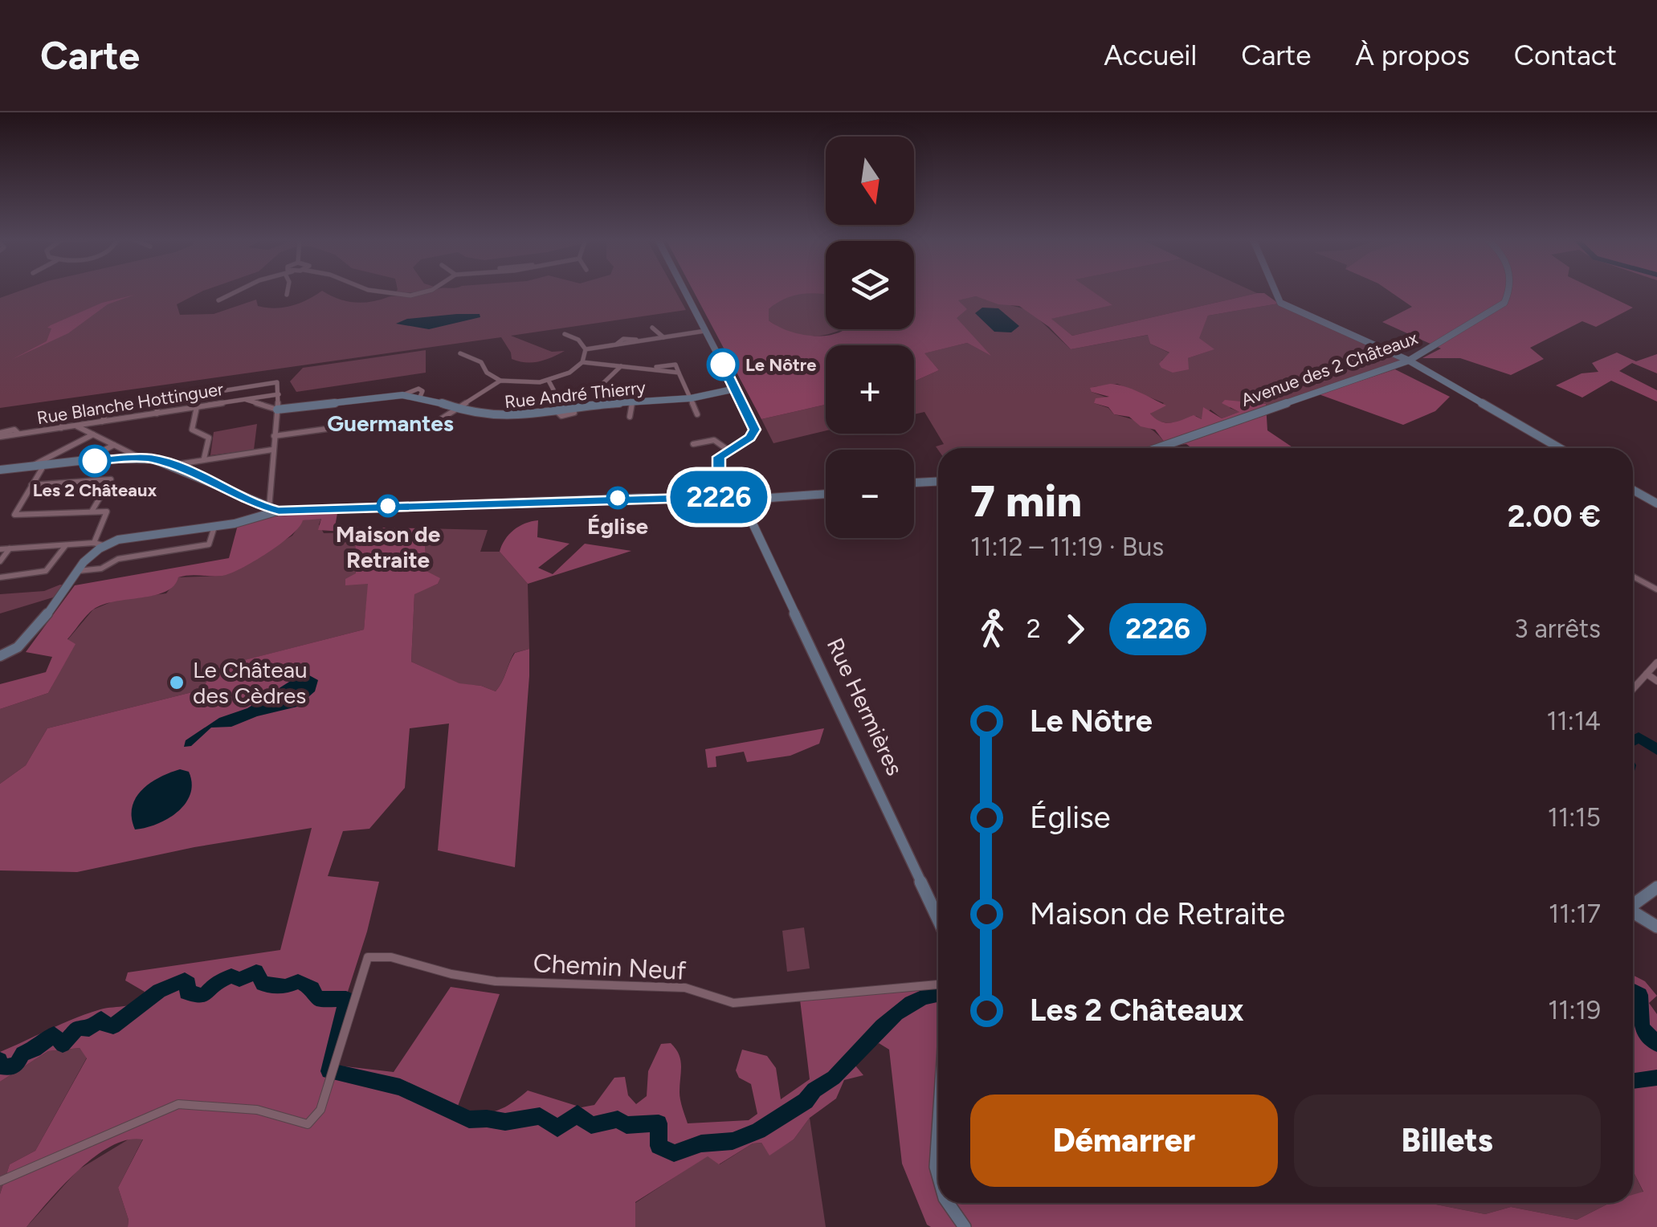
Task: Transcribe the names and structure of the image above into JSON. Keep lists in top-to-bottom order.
{
  "streets": {
    "main road": ["Avenue des 2 Châteaux", "Rue André Thierry", "Rue Hermières"],
    "street": ["Rue Blanche Hottinguer", "Chemin Neuf"]
  },
  "crossings": [
    ["Rue André Thierry", "Rue Blanche Hottinguer"]
  ],
  "districts": ["Guermantes"],
  "places": [
    "Le Nôtre",
    "Les 2 Châteaux",
    "Église",
    "Maison de Retraite",
    "Le Château des Cèdres"
  ],
  "lines": ["bus line 2226"],
  "north": "bottom",
  "page": {
    "header": "Carte",
    "nav": [
      "Accueil",
      "Carte",
      "À propos",
      "Contact"
    ],
    "on_map": "2226",
    "map_buttons": ["+", "−"],
    "heading": ["7 min", "11:12 – 11:19 · Bus", "2.00 €"],
    "legs": ["2", "2226", "3 arrêts"],
    "list": [
      {
        "name": "Le Nôtre",
        "value": "11:14"
      },
      {
        "name": "Église",
        "value": "11:15"
      },
      {
        "name": "Maison de Retraite",
        "value": "11:17"
      },
      {
        "name": "Les 2 Châteaux",
        "value": "11:19"
      }
    ],
    "buttons": ["Démarrer", "Billets"]
  }
}
